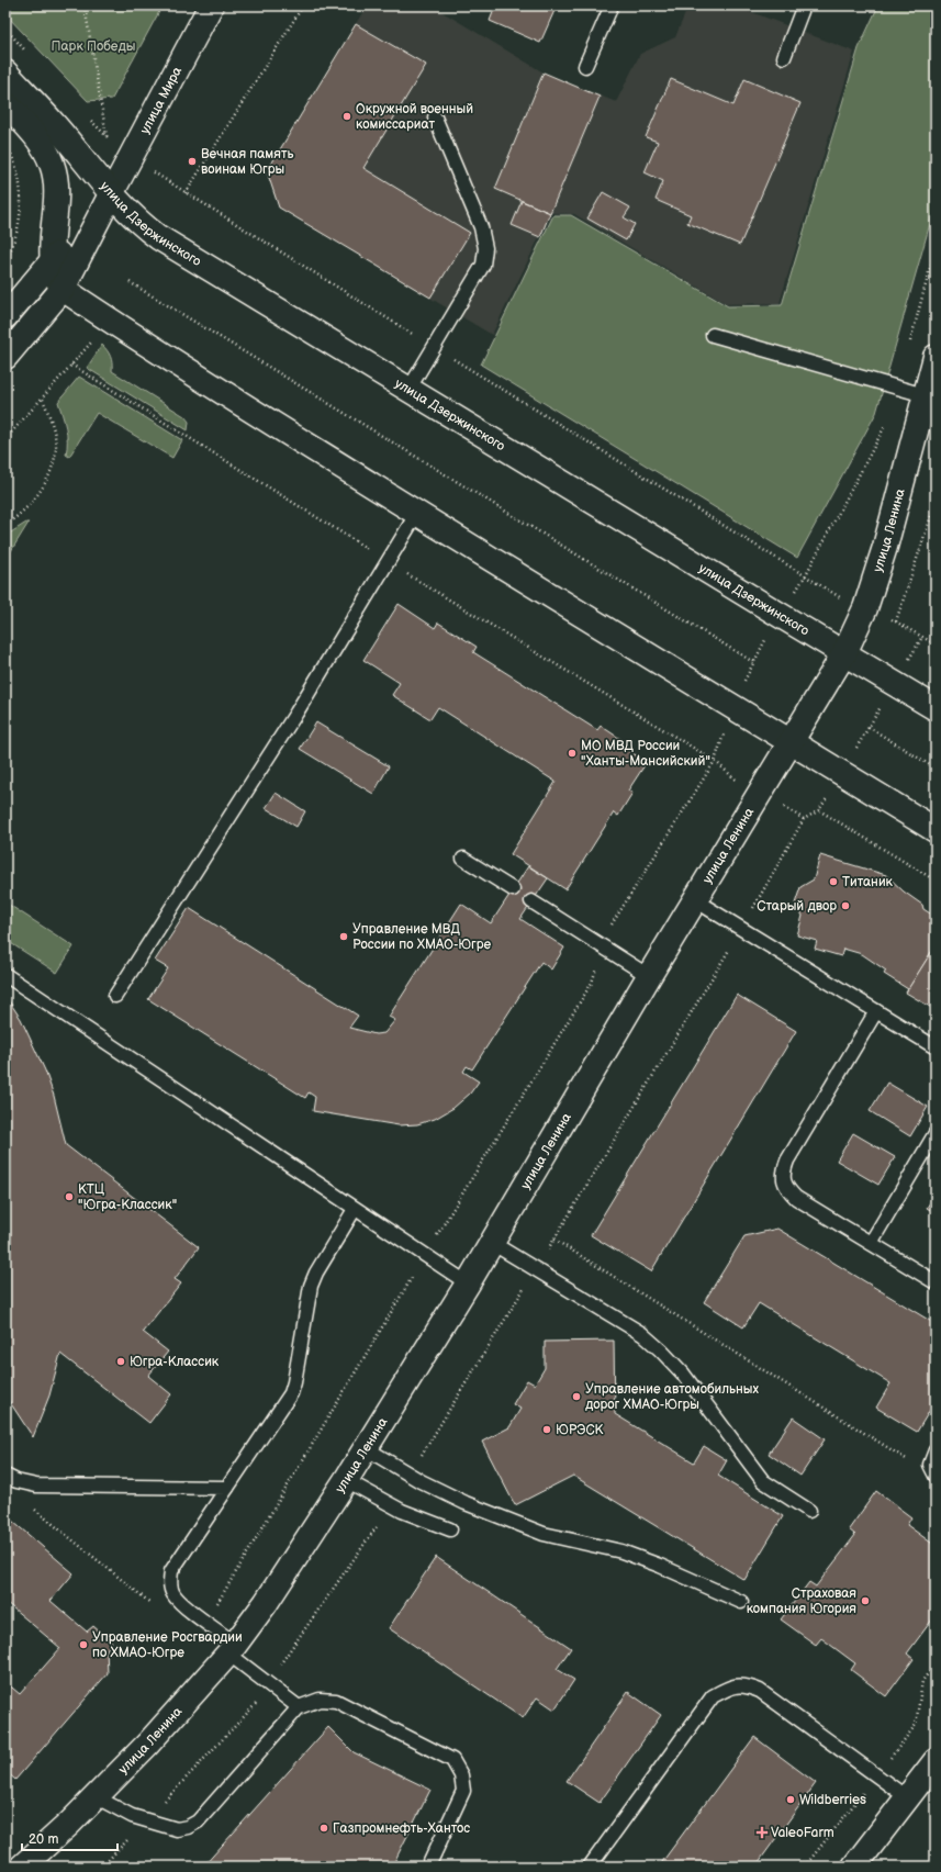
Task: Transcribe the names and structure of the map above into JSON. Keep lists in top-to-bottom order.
{
  "streets": {
    "street": ["улица Мира", "улица Дзержинского", "улица Ленина"]
  },
  "crossings": [
    ["улица Мира", "улица Дзержинского"],
    ["улица Дзержинского", "улица Ленина"]
  ],
  "parks": ["Парк Победы"],
  "places": {
    "other": [
      "Окружной военный комиссариат",
      "Вечная память воинам Югры",
      "МО МВД России \"Ханты-Мансийский\"",
      "Титаник",
      "Старый двор",
      "Управление МВД России по ХМАО-Югре",
      "КТЦ \"Югра-Классик\"",
      "Югра-Классик",
      "Управление автомобильных дорог ХМАО-Югры",
      "ЮРЭСК",
      "Страховая компания Югория",
      "Управление Росгвардии по ХМАО-Югре",
      "Wildberries",
      "Газпромнефть-Хантос"
    ],
    "health": ["ValeoFarm"]
  },
  "scale_bar": "20 m"
}
